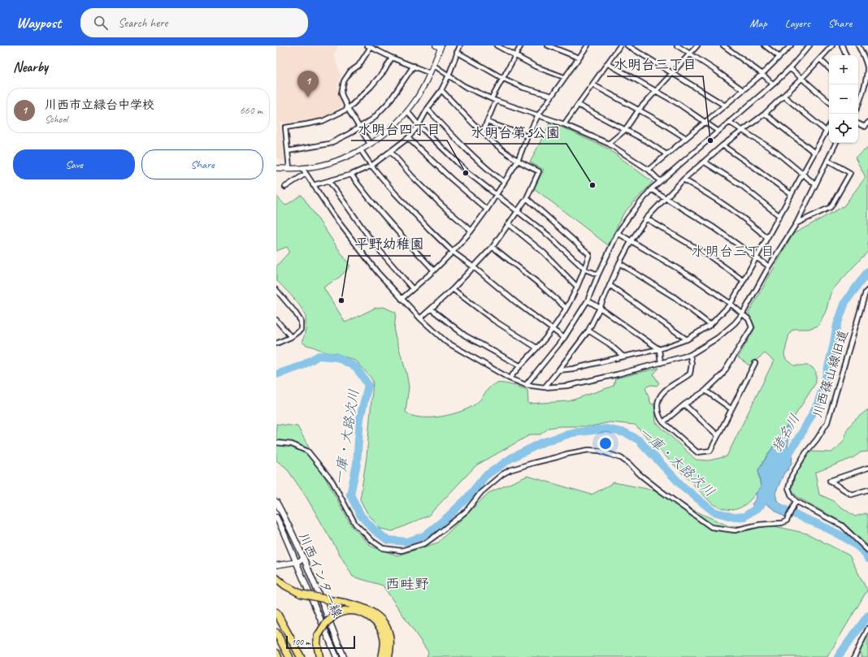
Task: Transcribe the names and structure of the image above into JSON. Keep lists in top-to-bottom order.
{
  "streets": {
    "main road": ["川西インター線"],
    "street": ["川西篠山線旧道"]
  },
  "districts": ["水明台三丁目", "西畦野"],
  "water": ["猪名川", "一庫・大路次川"],
  "places": [
    "水明台三丁目",
    "水明台四丁目",
    "水明台第5公園",
    "平野幼稚園"
  ],
  "scale_bar": "100 m",
  "page": {
    "header": "Waypost",
    "search": "Search here",
    "nav": ["Map", "Layers", "Share"],
    "heading": "Nearby",
    "map_buttons": ["+", "−"],
    "pins": "1",
    "list": [
      {
        "mark": "1",
        "name": "川西市立緑台中学校",
        "note": "School",
        "value": "660 m"
      }
    ],
    "buttons": ["Save", "Share"],
    "scale": "100 m"
  }
}
